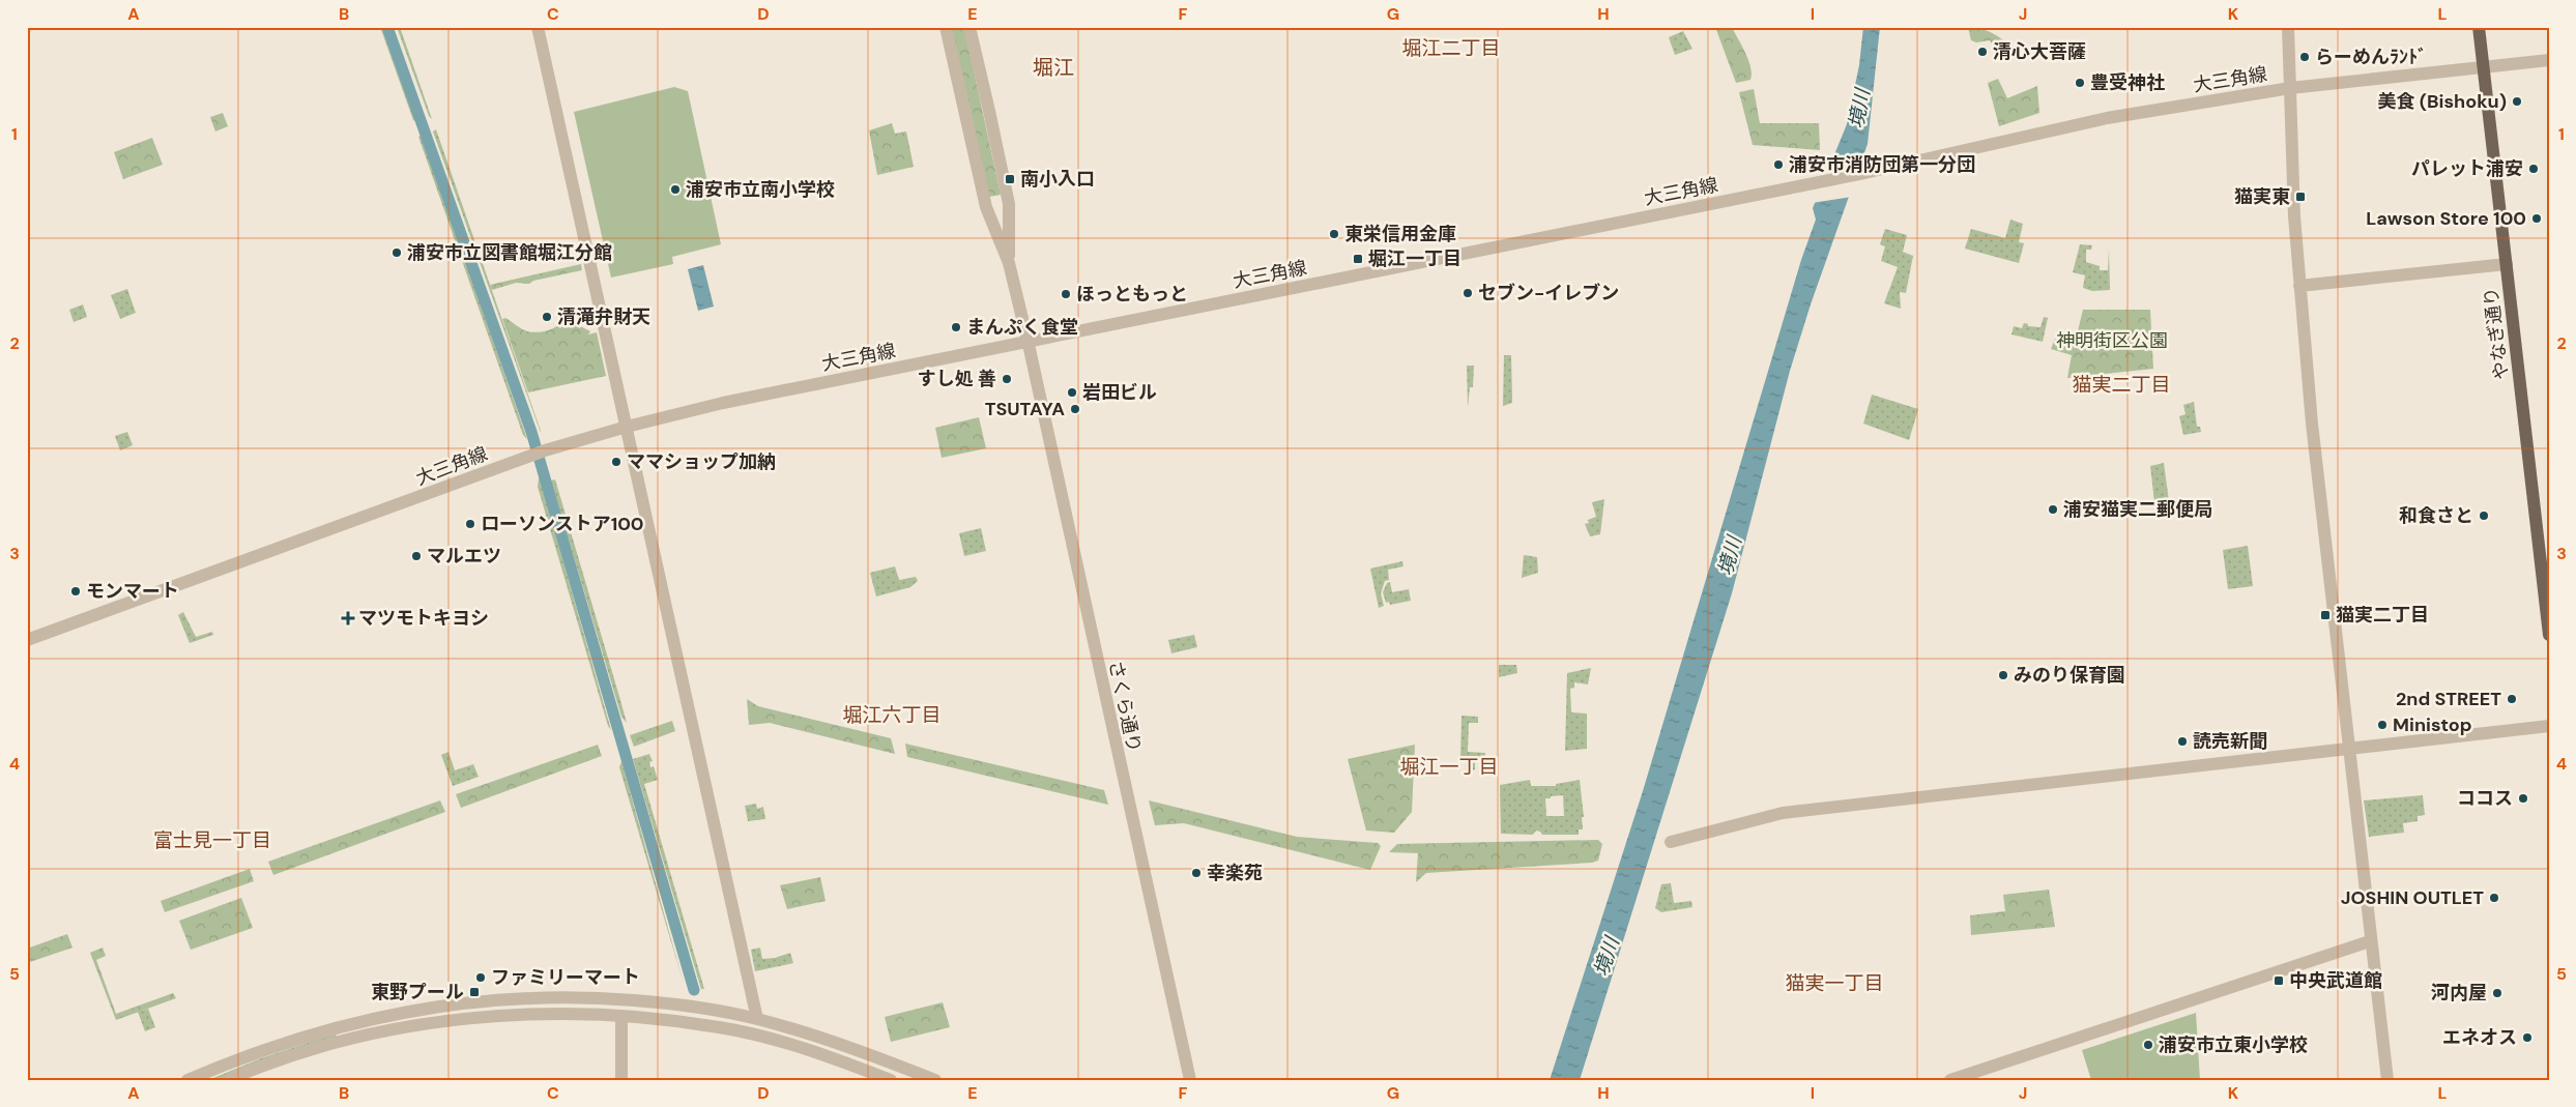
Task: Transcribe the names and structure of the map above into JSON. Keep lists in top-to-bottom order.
{
  "streets": {
    "main road": ["やなぎ通り"],
    "street": ["大三角線", "さくら通り"]
  },
  "crossings": [
    ["大三角線", "やなぎ通り"],
    ["大三角線", "さくら通り"]
  ],
  "districts": [
    "堀江二丁目",
    "堀江",
    "猫実二丁目",
    "堀江六丁目",
    "堀江一丁目",
    "富士見一丁目",
    "猫実一丁目"
  ],
  "water": ["境川"],
  "parks": ["神明街区公園"],
  "places": {
    "other": [
      "清心大菩薩",
      "らーめんﾗﾝﾄﾞ",
      "豊受神社",
      "美食 (Bishoku)",
      "浦安市消防団第一分団",
      "パレット浦安",
      "浦安市立南小学校",
      "Lawson Store 100",
      "東栄信用金庫",
      "浦安市立図書館堀江分館",
      "セブン-イレブン",
      "ほっともっと",
      "清滝弁財天",
      "まんぷく食堂",
      "すし処 善",
      "岩田ビル",
      "TSUTAYA",
      "ママショップ加納",
      "浦安猫実二郵便局",
      "和食さと",
      "ローソンストア100",
      "マルエツ",
      "モンマート",
      "みのり保育園",
      "2nd STREET",
      "Ministop",
      "読売新聞",
      "ココス",
      "幸楽苑",
      "JOSHIN OUTLET",
      "ファミリーマート",
      "河内屋",
      "エネオス",
      "浦安市立東小学校"
    ],
    "transit": [
      "南小入口",
      "猫実東",
      "堀江一丁目",
      "猫実二丁目",
      "中央武道館",
      "東野プール"
    ],
    "health": ["マツモトキヨシ"]
  },
  "grid": {
    "columns": [
      "A",
      "B",
      "C",
      "D",
      "E",
      "F",
      "G",
      "H",
      "I",
      "J",
      "K",
      "L"
    ],
    "rows": [
      "1",
      "2",
      "3",
      "4",
      "5"
    ]
  }
}
